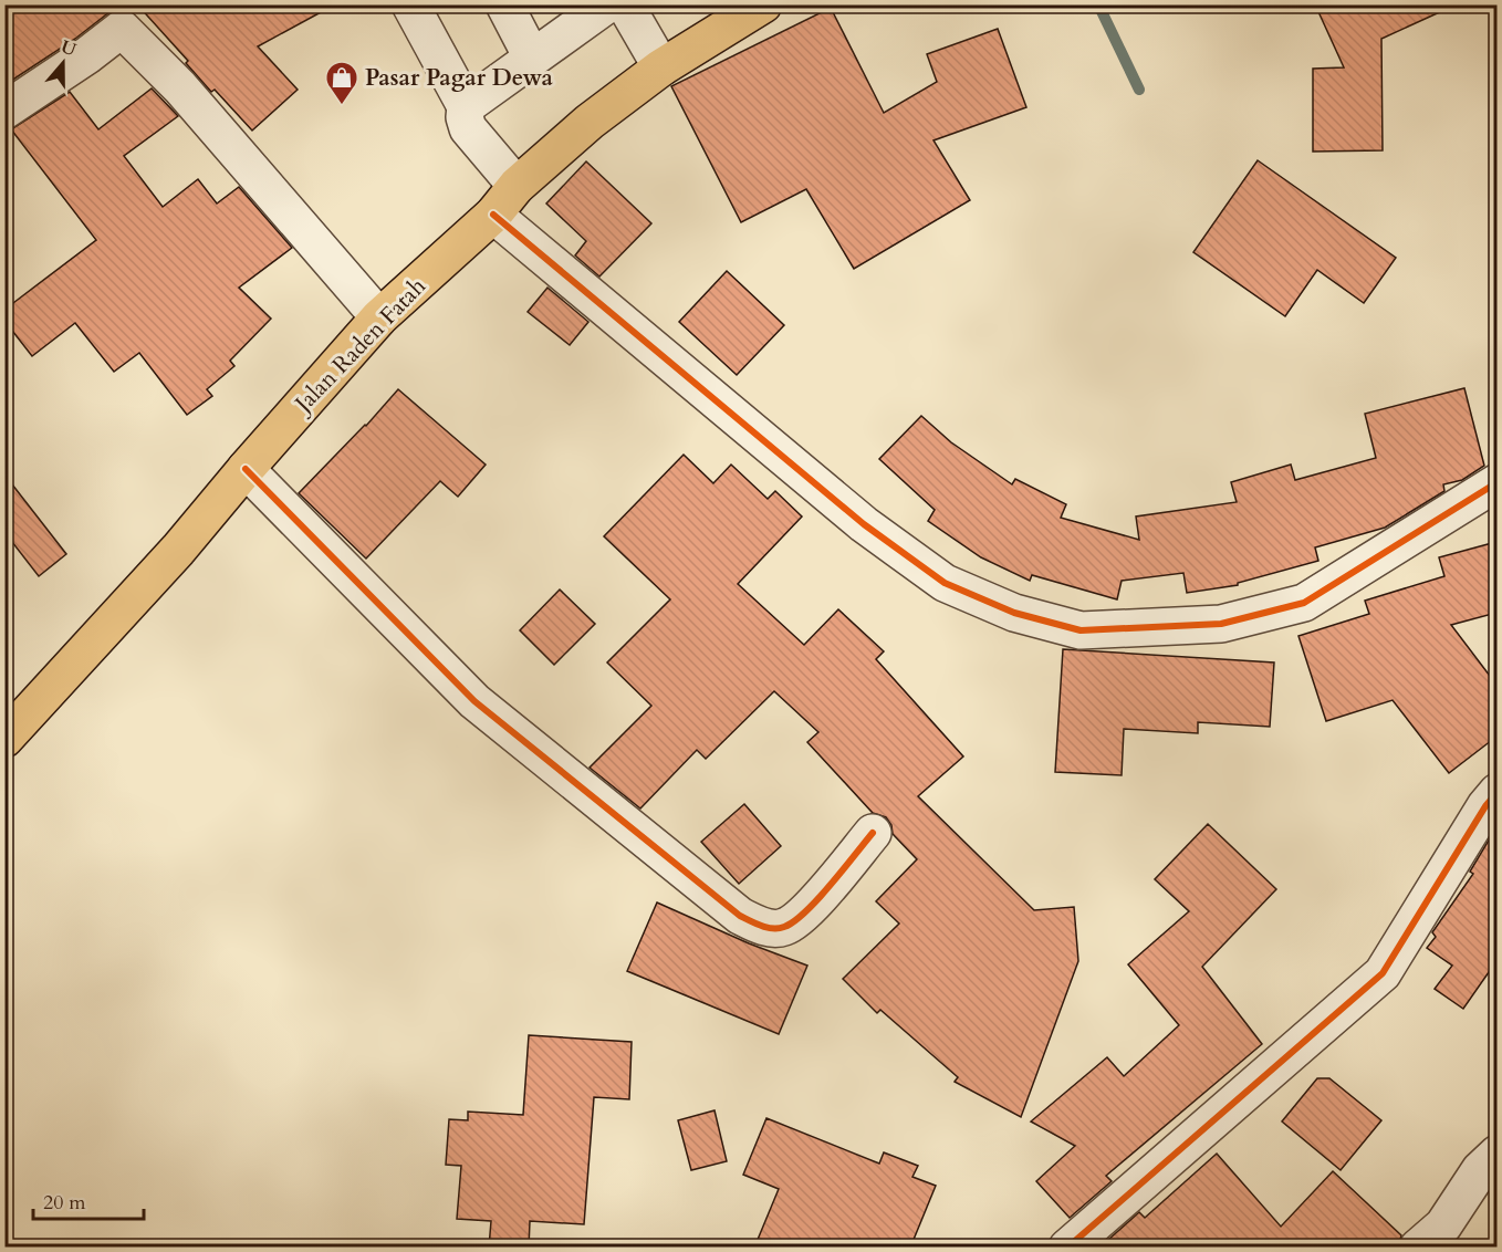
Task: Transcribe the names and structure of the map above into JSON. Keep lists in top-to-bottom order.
{
  "streets": {
    "highway": ["Jalan Raden Fatah"]
  },
  "places": {
    "shop": ["Pasar Pagar Dewa"]
  },
  "scale_bar": "20 m",
  "north": "top"
}
